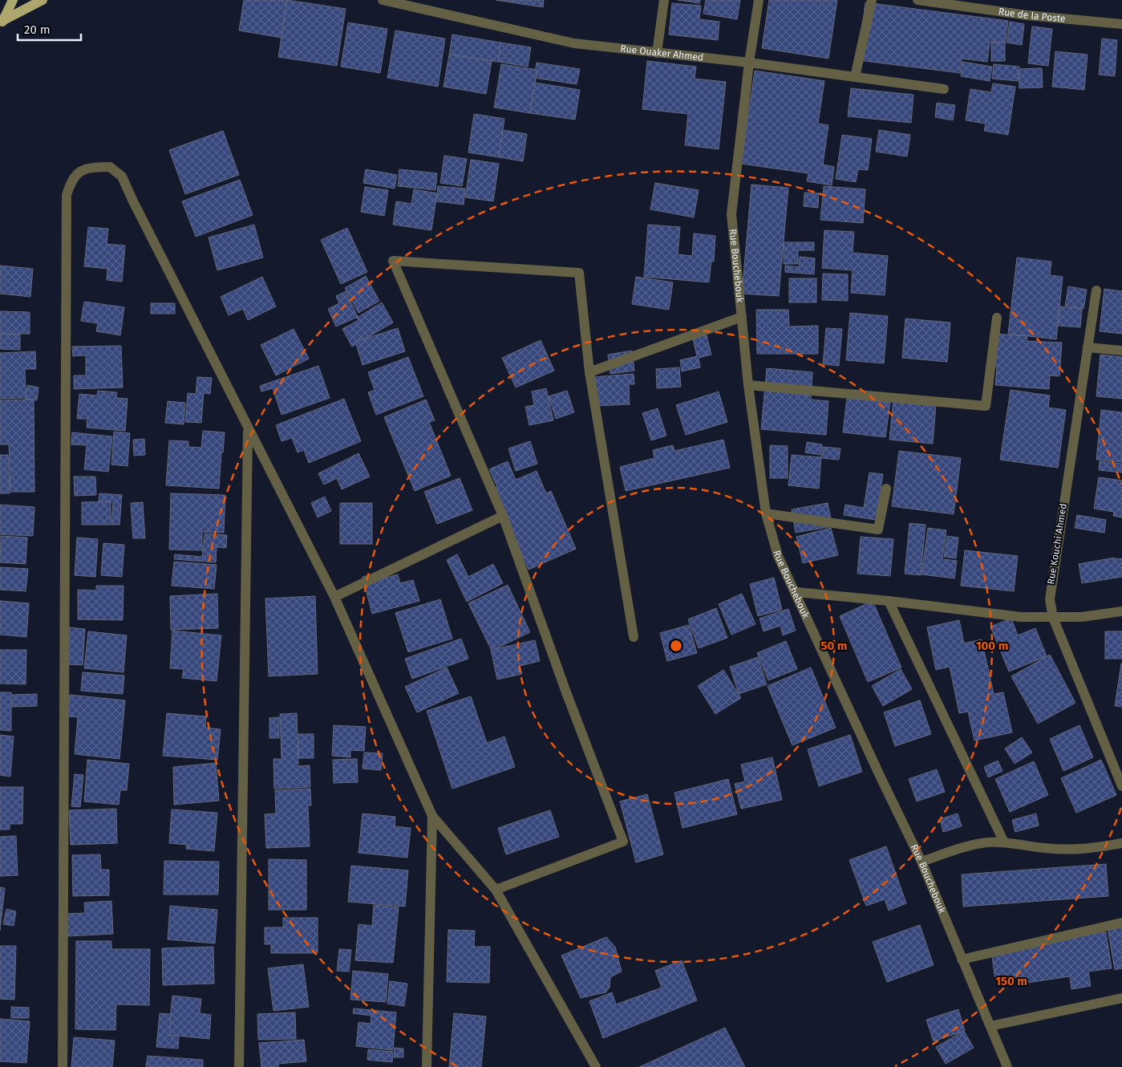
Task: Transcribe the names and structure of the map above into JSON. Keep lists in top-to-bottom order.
{
  "streets": {
    "street": [
      "Rue de la Poste",
      "Rue Ouaker Ahmed",
      "Rue Bouchebouk",
      "Rue Kouchi Ahmed"
    ]
  },
  "crossings": [
    ["Rue Ouaker Ahmed", "Rue Bouchebouk"]
  ],
  "scale_bar": "20 m",
  "rings": ["50 m", "100 m", "150 m"]
}
